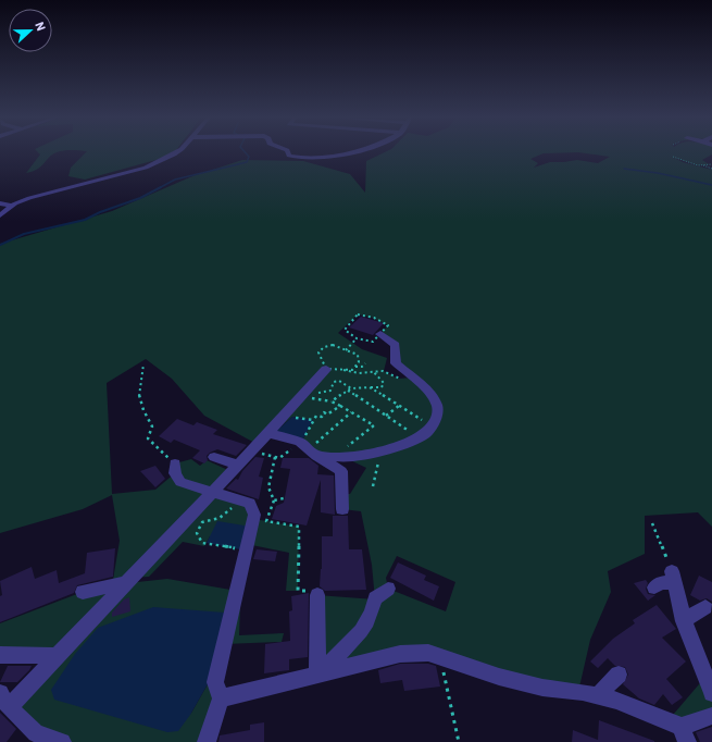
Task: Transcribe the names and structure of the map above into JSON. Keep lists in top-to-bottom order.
{
  "north": "right"
}
